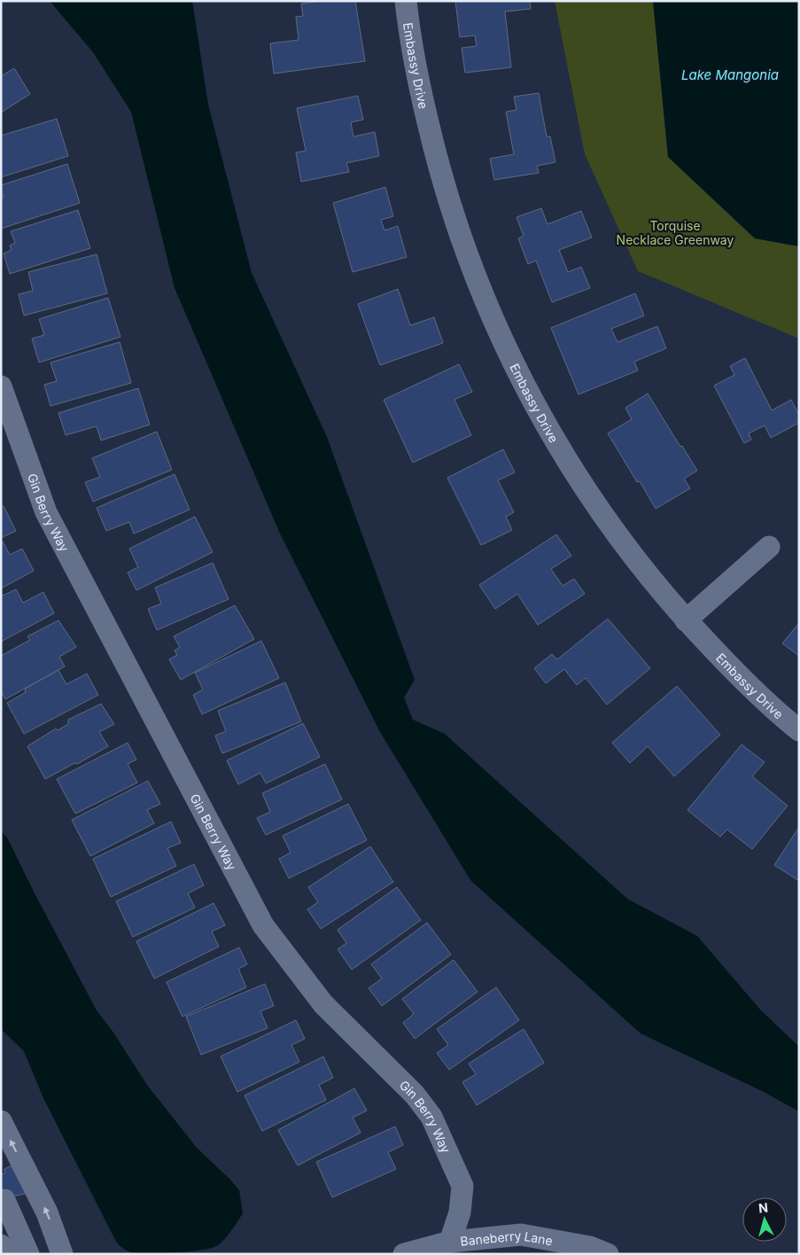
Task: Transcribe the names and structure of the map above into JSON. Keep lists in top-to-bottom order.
{
  "streets": {
    "street": ["Embassy Drive", "Gin Berry Way", "Baneberry Lane"]
  },
  "crossings": [
    ["Gin Berry Way", "Baneberry Lane"]
  ],
  "water": ["Lake Mangonia"],
  "parks": ["Torquise Necklace Greenway"],
  "north": "top"
}
